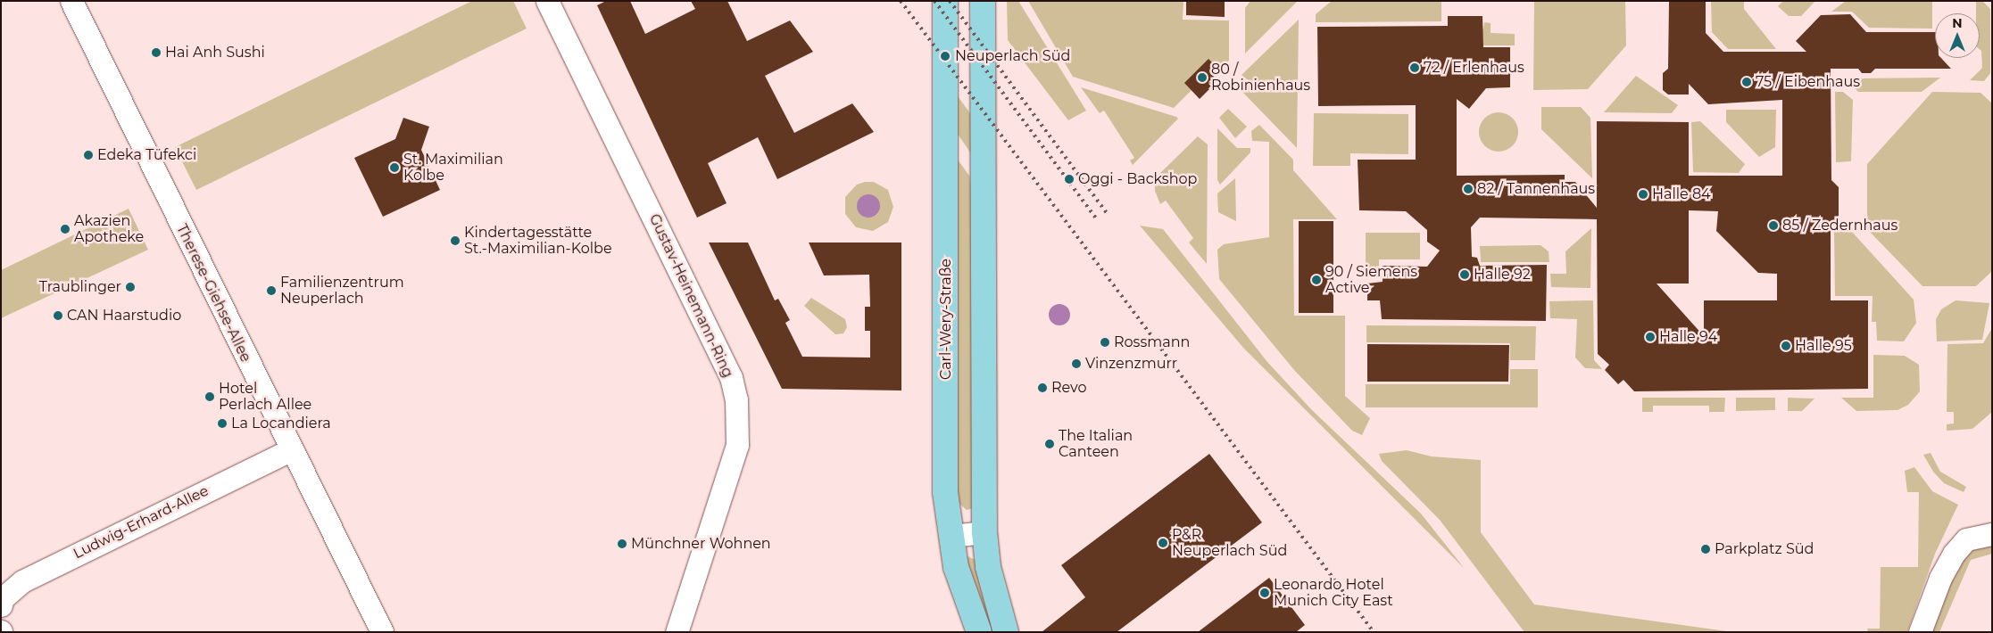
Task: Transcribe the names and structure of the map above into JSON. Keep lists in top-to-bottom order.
{
  "streets": {
    "main road": ["Carl-Wery-Straße"],
    "street": ["Therese-Giehse-Allee", "Gustav-Heinemann-Ring", "Ludwig-Erhard-Allee"]
  },
  "crossings": [
    ["Therese-Giehse-Allee", "Ludwig-Erhard-Allee"]
  ],
  "places": [
    "Hai Anh Sushi",
    "Neuperlach Süd",
    "72 / Erlenhaus",
    "80 / Robinienhaus",
    "75 / Eibenhaus",
    "Edeka Tüfekci",
    "St. Maximilian Kolbe",
    "Oggi - Backshop",
    "82 / Tannenhaus",
    "Halle 84",
    "85 / Zedernhaus",
    "Akazien Apotheke",
    "Kindertagesstätte St.-Maximilian-Kolbe",
    "Halle 92",
    "90 / Siemens Active",
    "Traublinger",
    "Familienzentrum Neuperlach",
    "CAN Haarstudio",
    "Halle 94",
    "Rossmann",
    "Halle 95",
    "Vinzenzmurr",
    "Revo",
    "Hotel Perlach Allee",
    "La Locandiera",
    "The Italian Canteen",
    "P&R Neuperlach Süd",
    "Münchner Wohnen",
    "Parkplatz Süd",
    "Leonardo Hotel Munich City East"
  ],
  "north": "top"
}
